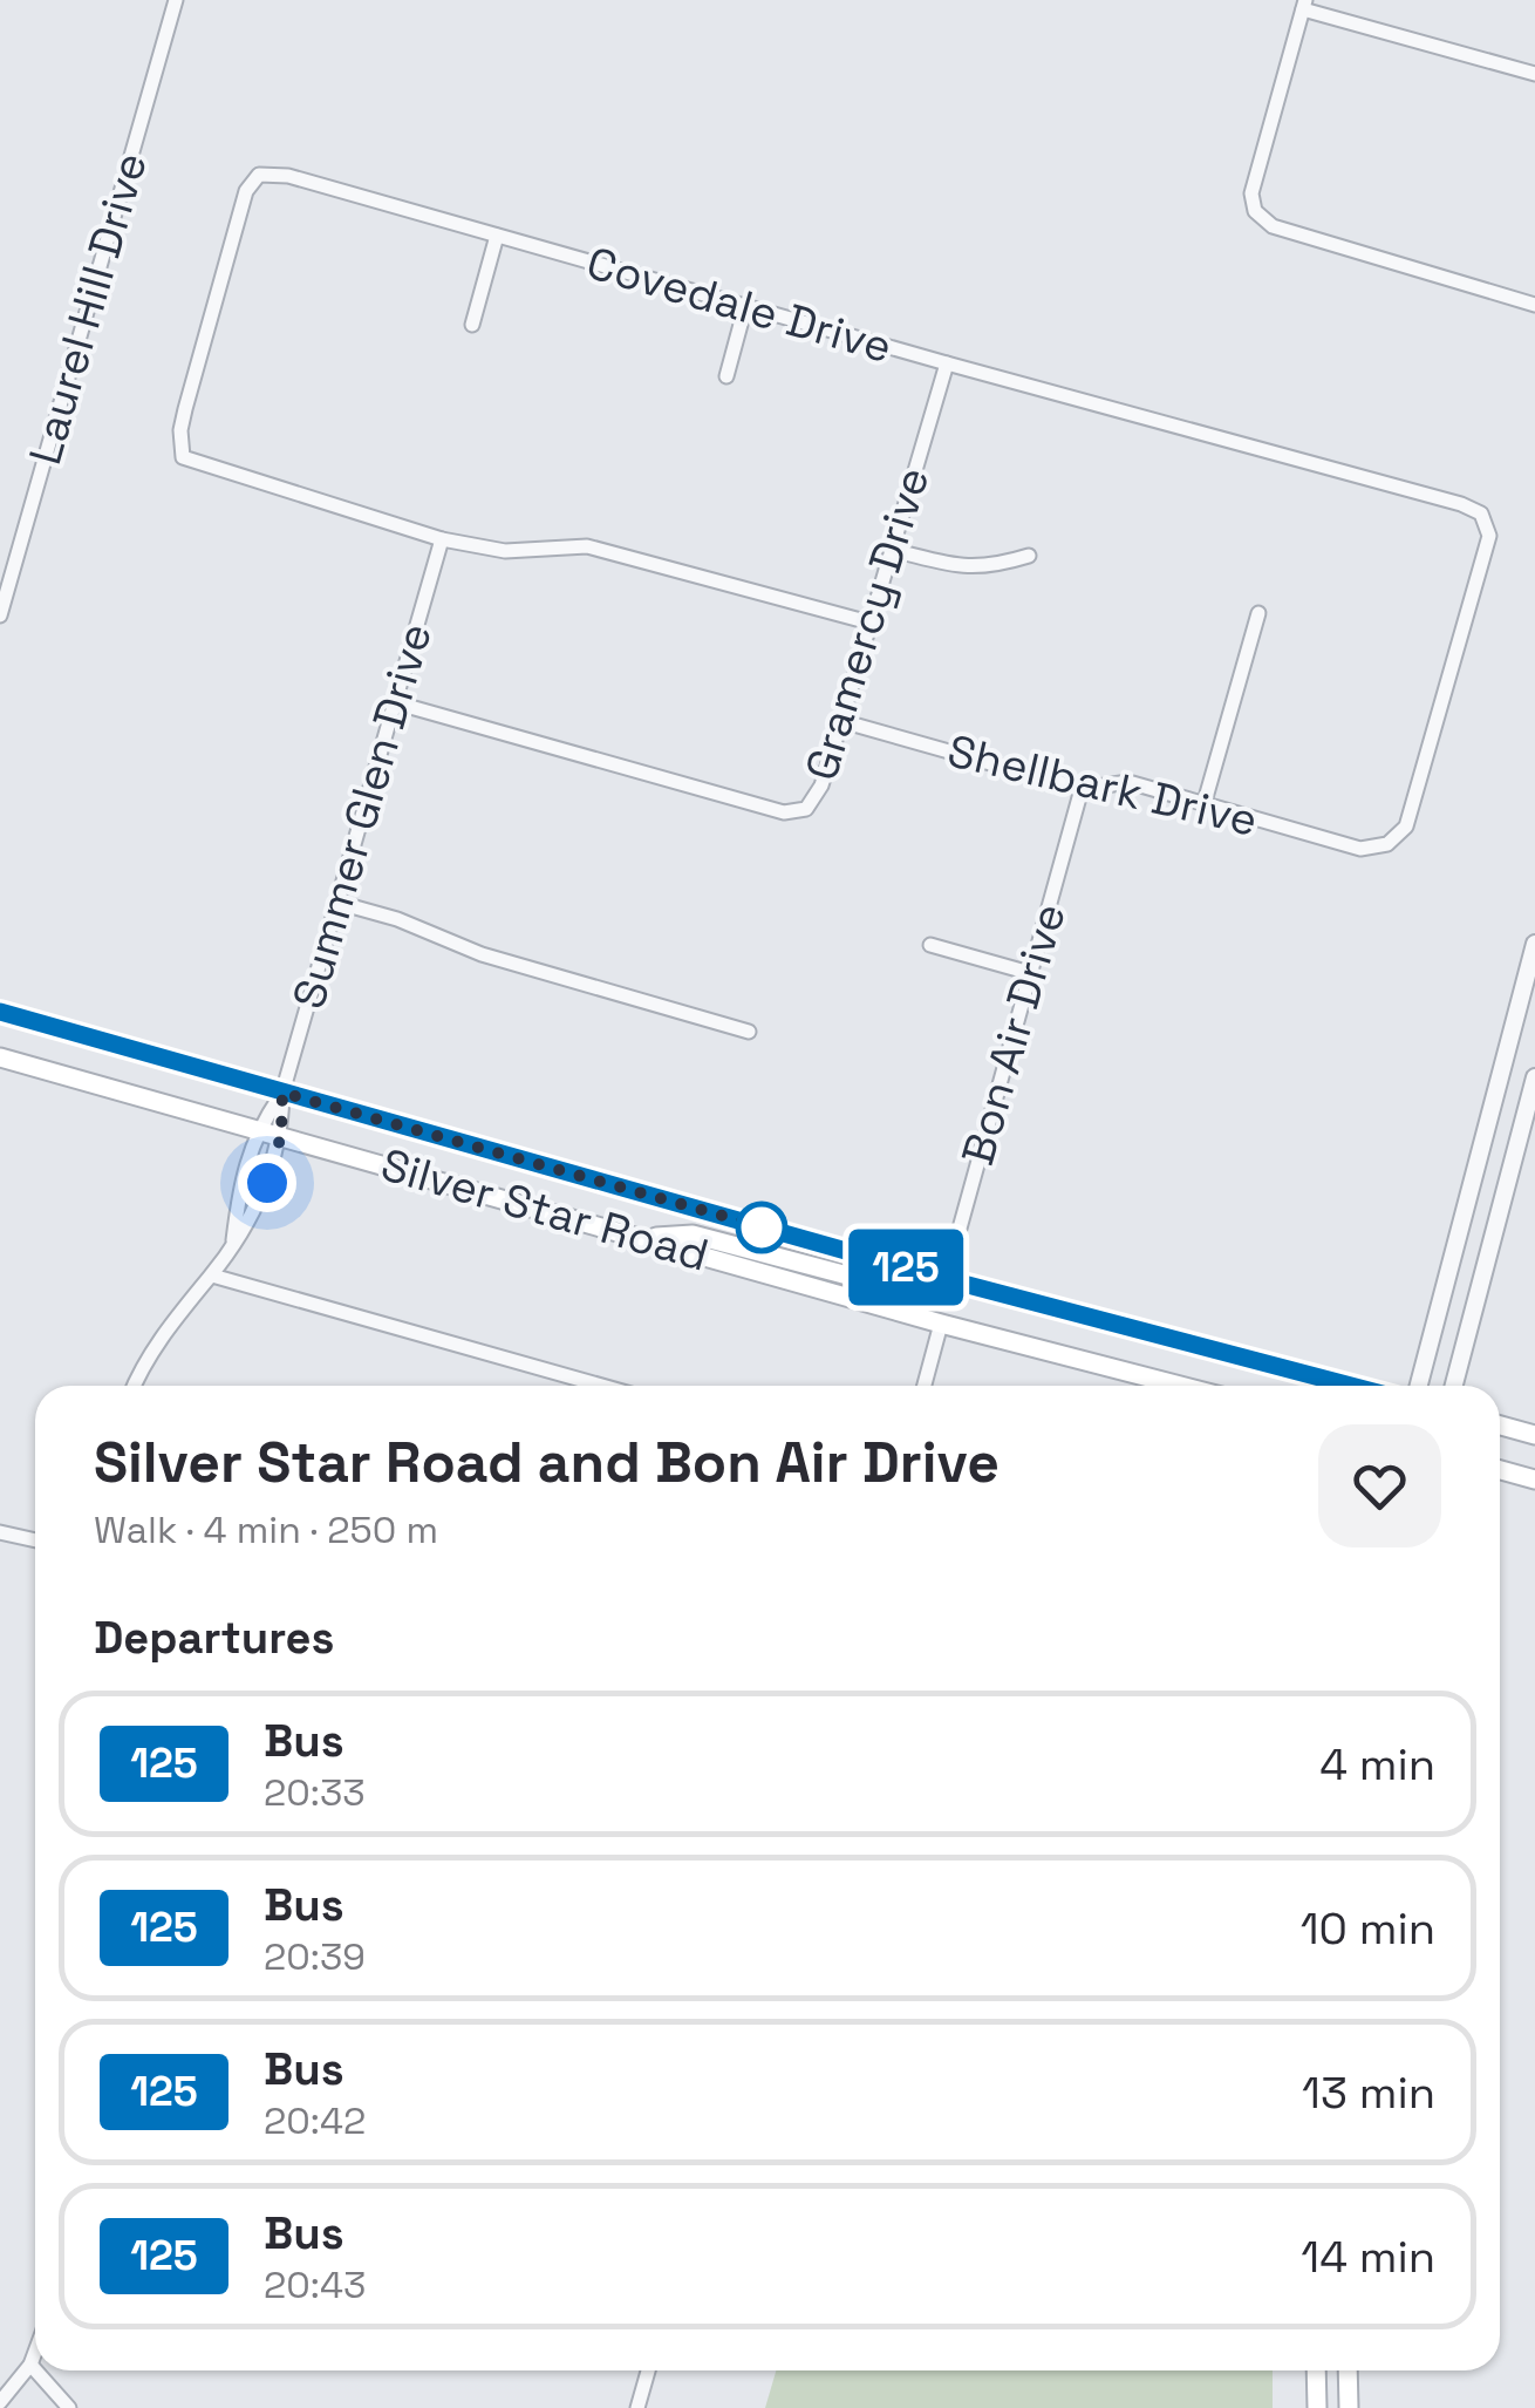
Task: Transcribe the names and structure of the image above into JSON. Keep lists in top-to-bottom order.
{
  "streets": {
    "main road": ["Silver Star Road"],
    "street": [
      "Covedale Drive",
      "Laurel Hill Drive",
      "Gramercy Drive",
      "Shellbark Drive",
      "Summer Glen Drive",
      "Bon Air Drive"
    ]
  },
  "crossings": [
    ["Covedale Drive", "Gramercy Drive"],
    ["Covedale Drive", "Shellbark Drive"],
    ["Covedale Drive", "Summer Glen Drive"],
    ["Gramercy Drive", "Shellbark Drive"],
    ["Gramercy Drive", "Summer Glen Drive"],
    ["Shellbark Drive", "Bon Air Drive"],
    ["Summer Glen Drive", "Silver Star Road"],
    ["Bon Air Drive", "Silver Star Road"]
  ],
  "lines": ["bus line 125"],
  "page": {
    "on_map": "125",
    "heading": [
      ["Silver Star Road and Bon Air Drive", "Walk · 4 min · 250 m"],
      "Departures"
    ],
    "list": [
      {
        "mark": "125",
        "name": "Bus",
        "note": "20:33",
        "value": "4 min"
      },
      {
        "mark": "125",
        "name": "Bus",
        "note": "20:39",
        "value": "10 min"
      },
      {
        "mark": "125",
        "name": "Bus",
        "note": "20:42",
        "value": "13 min"
      },
      {
        "mark": "125",
        "name": "Bus",
        "note": "20:43",
        "value": "14 min"
      }
    ]
  }
}
